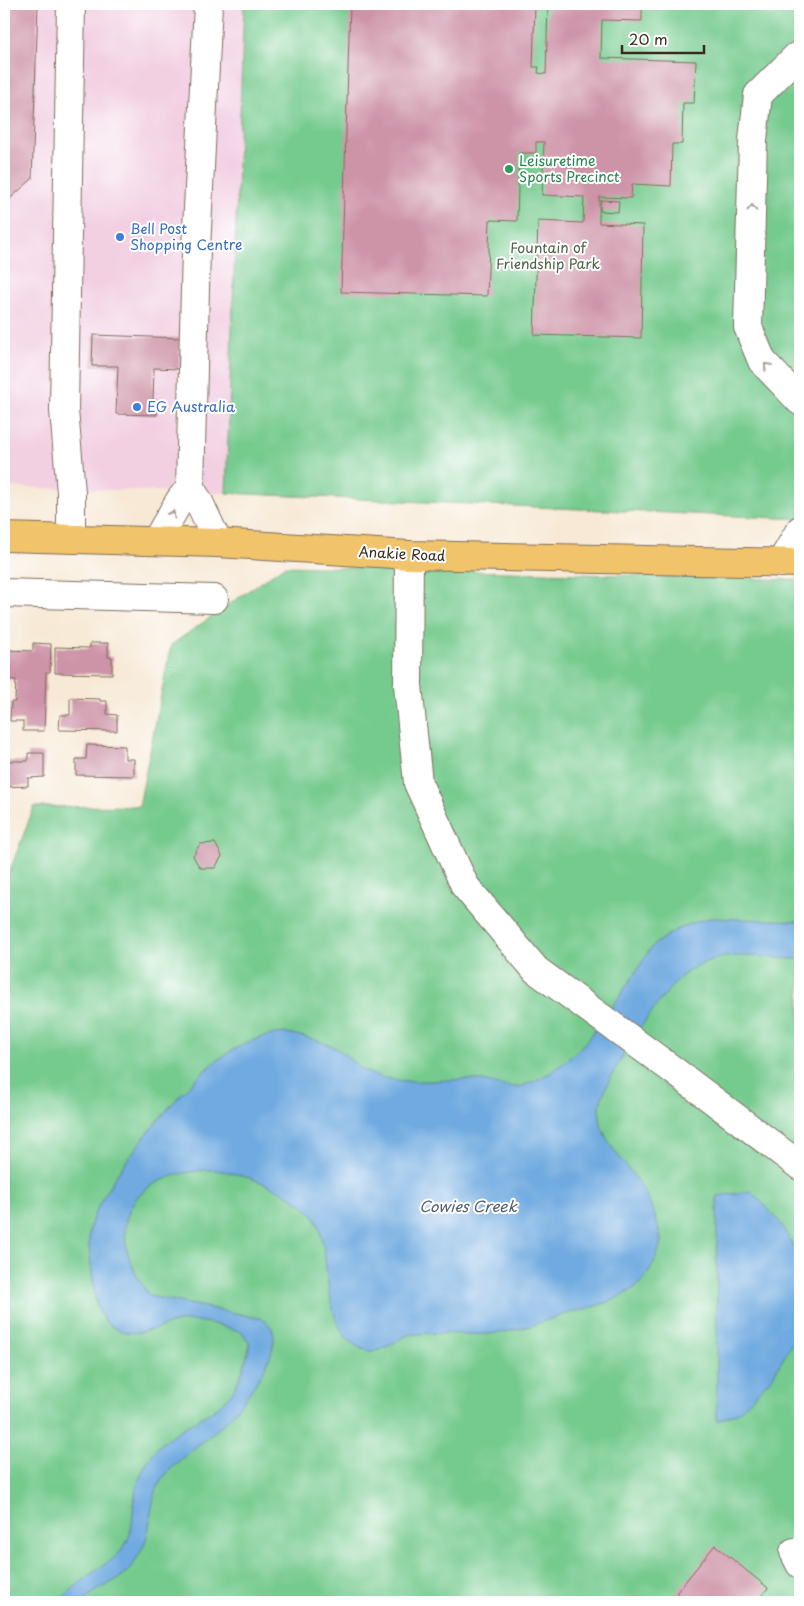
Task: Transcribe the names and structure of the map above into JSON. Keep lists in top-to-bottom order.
{
  "streets": {
    "main road": ["Anakie Road"]
  },
  "water": ["Cowies Creek"],
  "parks": ["Fountain of Friendship Park"],
  "places": ["Leisuretime Sports Precinct", "Bell Post Shopping Centre", "EG Australia"],
  "scale_bar": "20 m"
}
